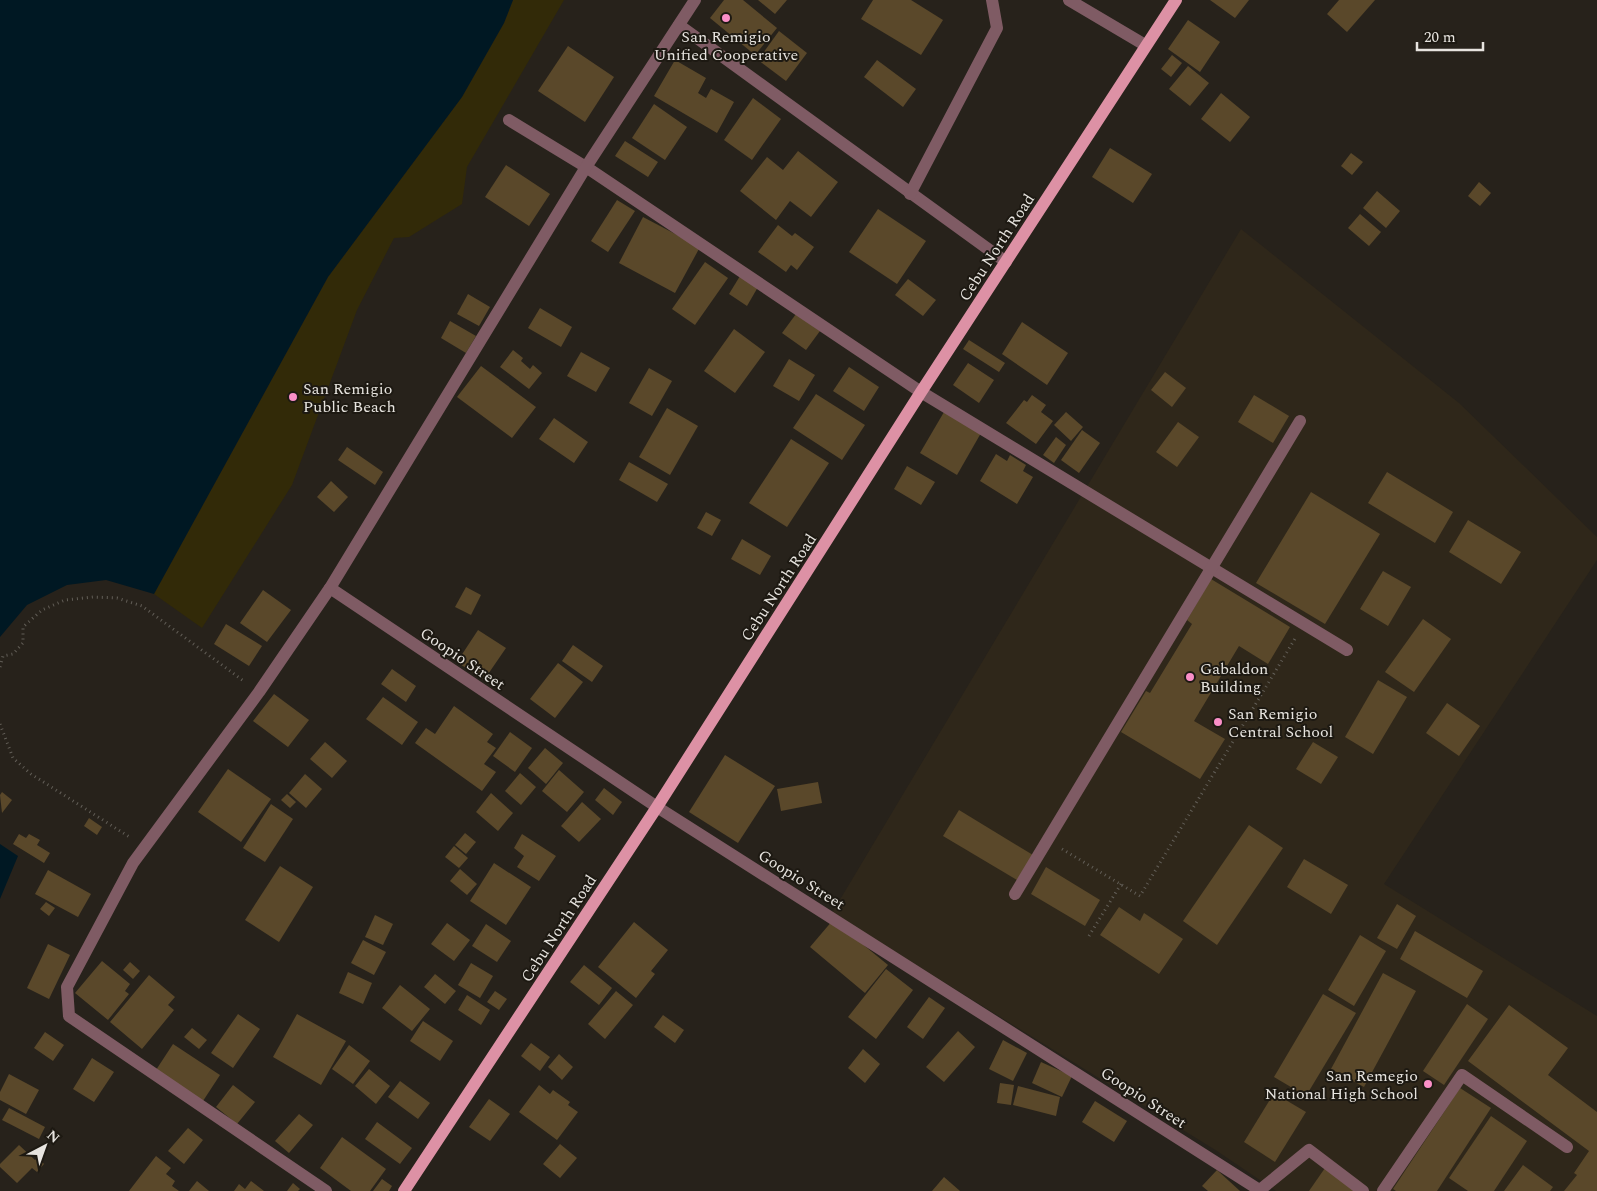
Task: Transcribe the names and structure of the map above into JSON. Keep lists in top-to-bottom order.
{
  "streets": {
    "main road": ["Cebu North Road"],
    "street": ["Goopio Street"]
  },
  "crossings": [
    ["Cebu North Road", "Goopio Street"]
  ],
  "places": [
    "San Remigio Unified Cooperative",
    "San Remigio Public Beach",
    "Gabaldon Building",
    "San Remigio Central School",
    "San Remegio National High School"
  ],
  "scale_bar": "20 m",
  "north": "top right"
}
